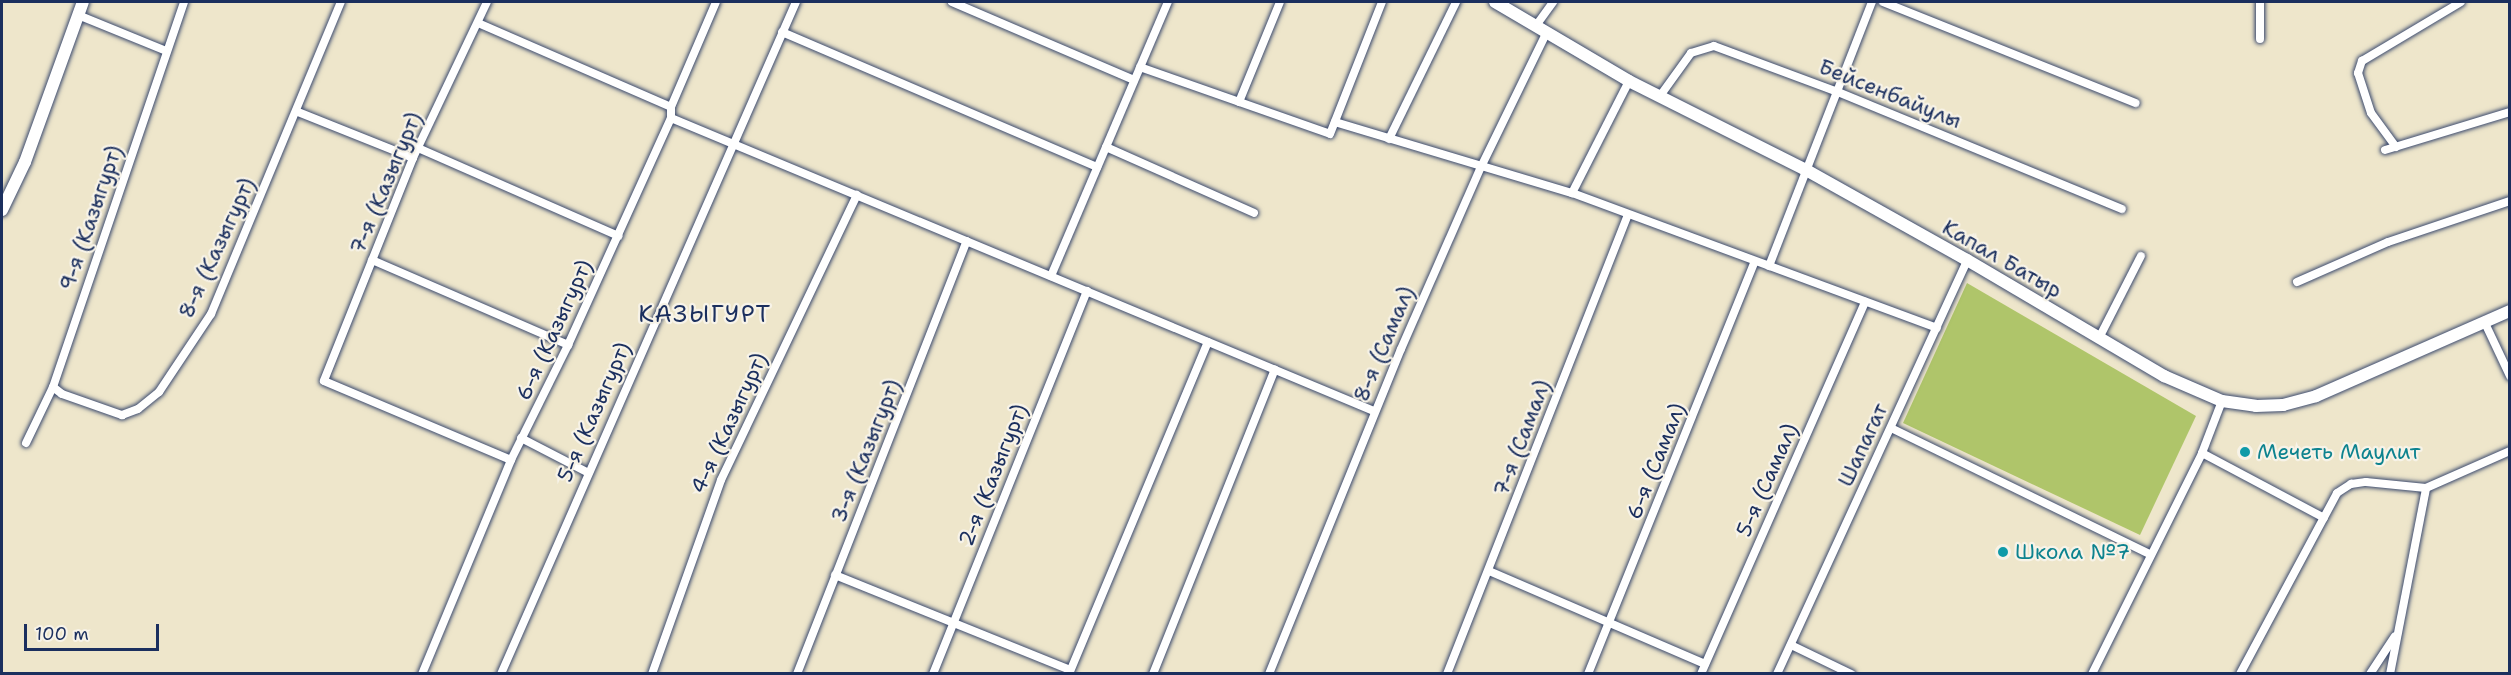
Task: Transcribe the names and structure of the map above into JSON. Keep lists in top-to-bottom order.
{
  "streets": {
    "main road": ["Капал Батыр"],
    "street": [
      "Бейсенбайулы",
      "7-я (Казыгурт)",
      "9-я (Казыгурт)",
      "8-я (Казыгурт)",
      "6-я (Казыгурт)",
      "8-я (Самал)",
      "5-я (Казыгурт)",
      "4-я (Казыгурт)",
      "7-я (Самал)",
      "Шапагат",
      "3-я (Казыгурт)",
      "6-я (Самал)",
      "2-я (Казыгурт)",
      "5-я (Самал)"
    ]
  },
  "crossings": [
    ["Бейсенбайулы", "Капал Батыр"],
    ["7-я (Казыгурт)", "6-я (Казыгурт)"],
    ["9-я (Казыгурт)", "8-я (Казыгурт)"],
    ["Капал Батыр", "8-я (Самал)"],
    ["Капал Батыр", "Шапагат"]
  ],
  "districts": ["КАЗЫГУРТ"],
  "places": ["Мечеть Маулит", "Школа №7"],
  "scale_bar": "100 m"
}
